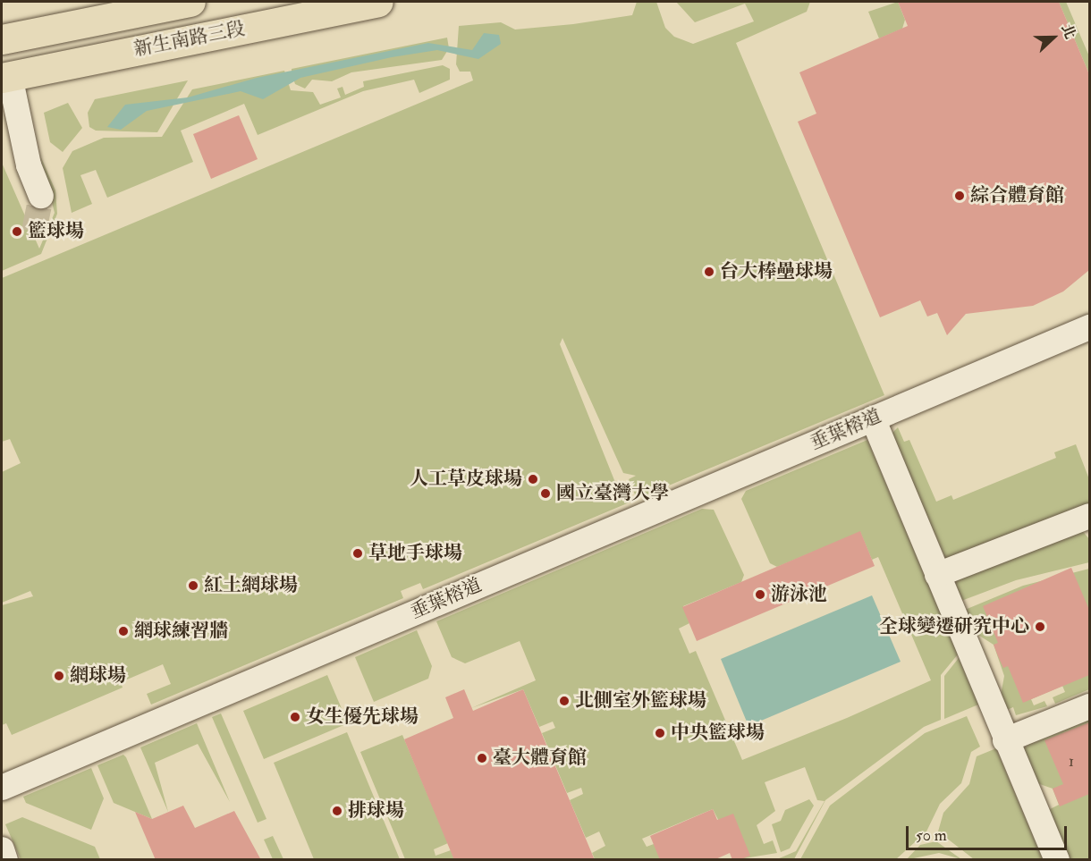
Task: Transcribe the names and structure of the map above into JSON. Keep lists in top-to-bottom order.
{
  "streets": {
    "main road": ["新生南路三段"],
    "street": ["垂葉榕道"]
  },
  "places": [
    "綜合體育館",
    "籃球場",
    "台大棒壘球場",
    "人工草皮球場",
    "國立臺灣大學",
    "草地手球場",
    "紅土網球場",
    "游泳池",
    "全球變遷研究中心",
    "網球練習牆",
    "網球場",
    "北側室外籃球場",
    "女生優先球場",
    "中央籃球場",
    "臺大體育館",
    "排球場"
  ],
  "house_numbers": ["1"],
  "scale_bar": "50 m",
  "north": "right"
}
